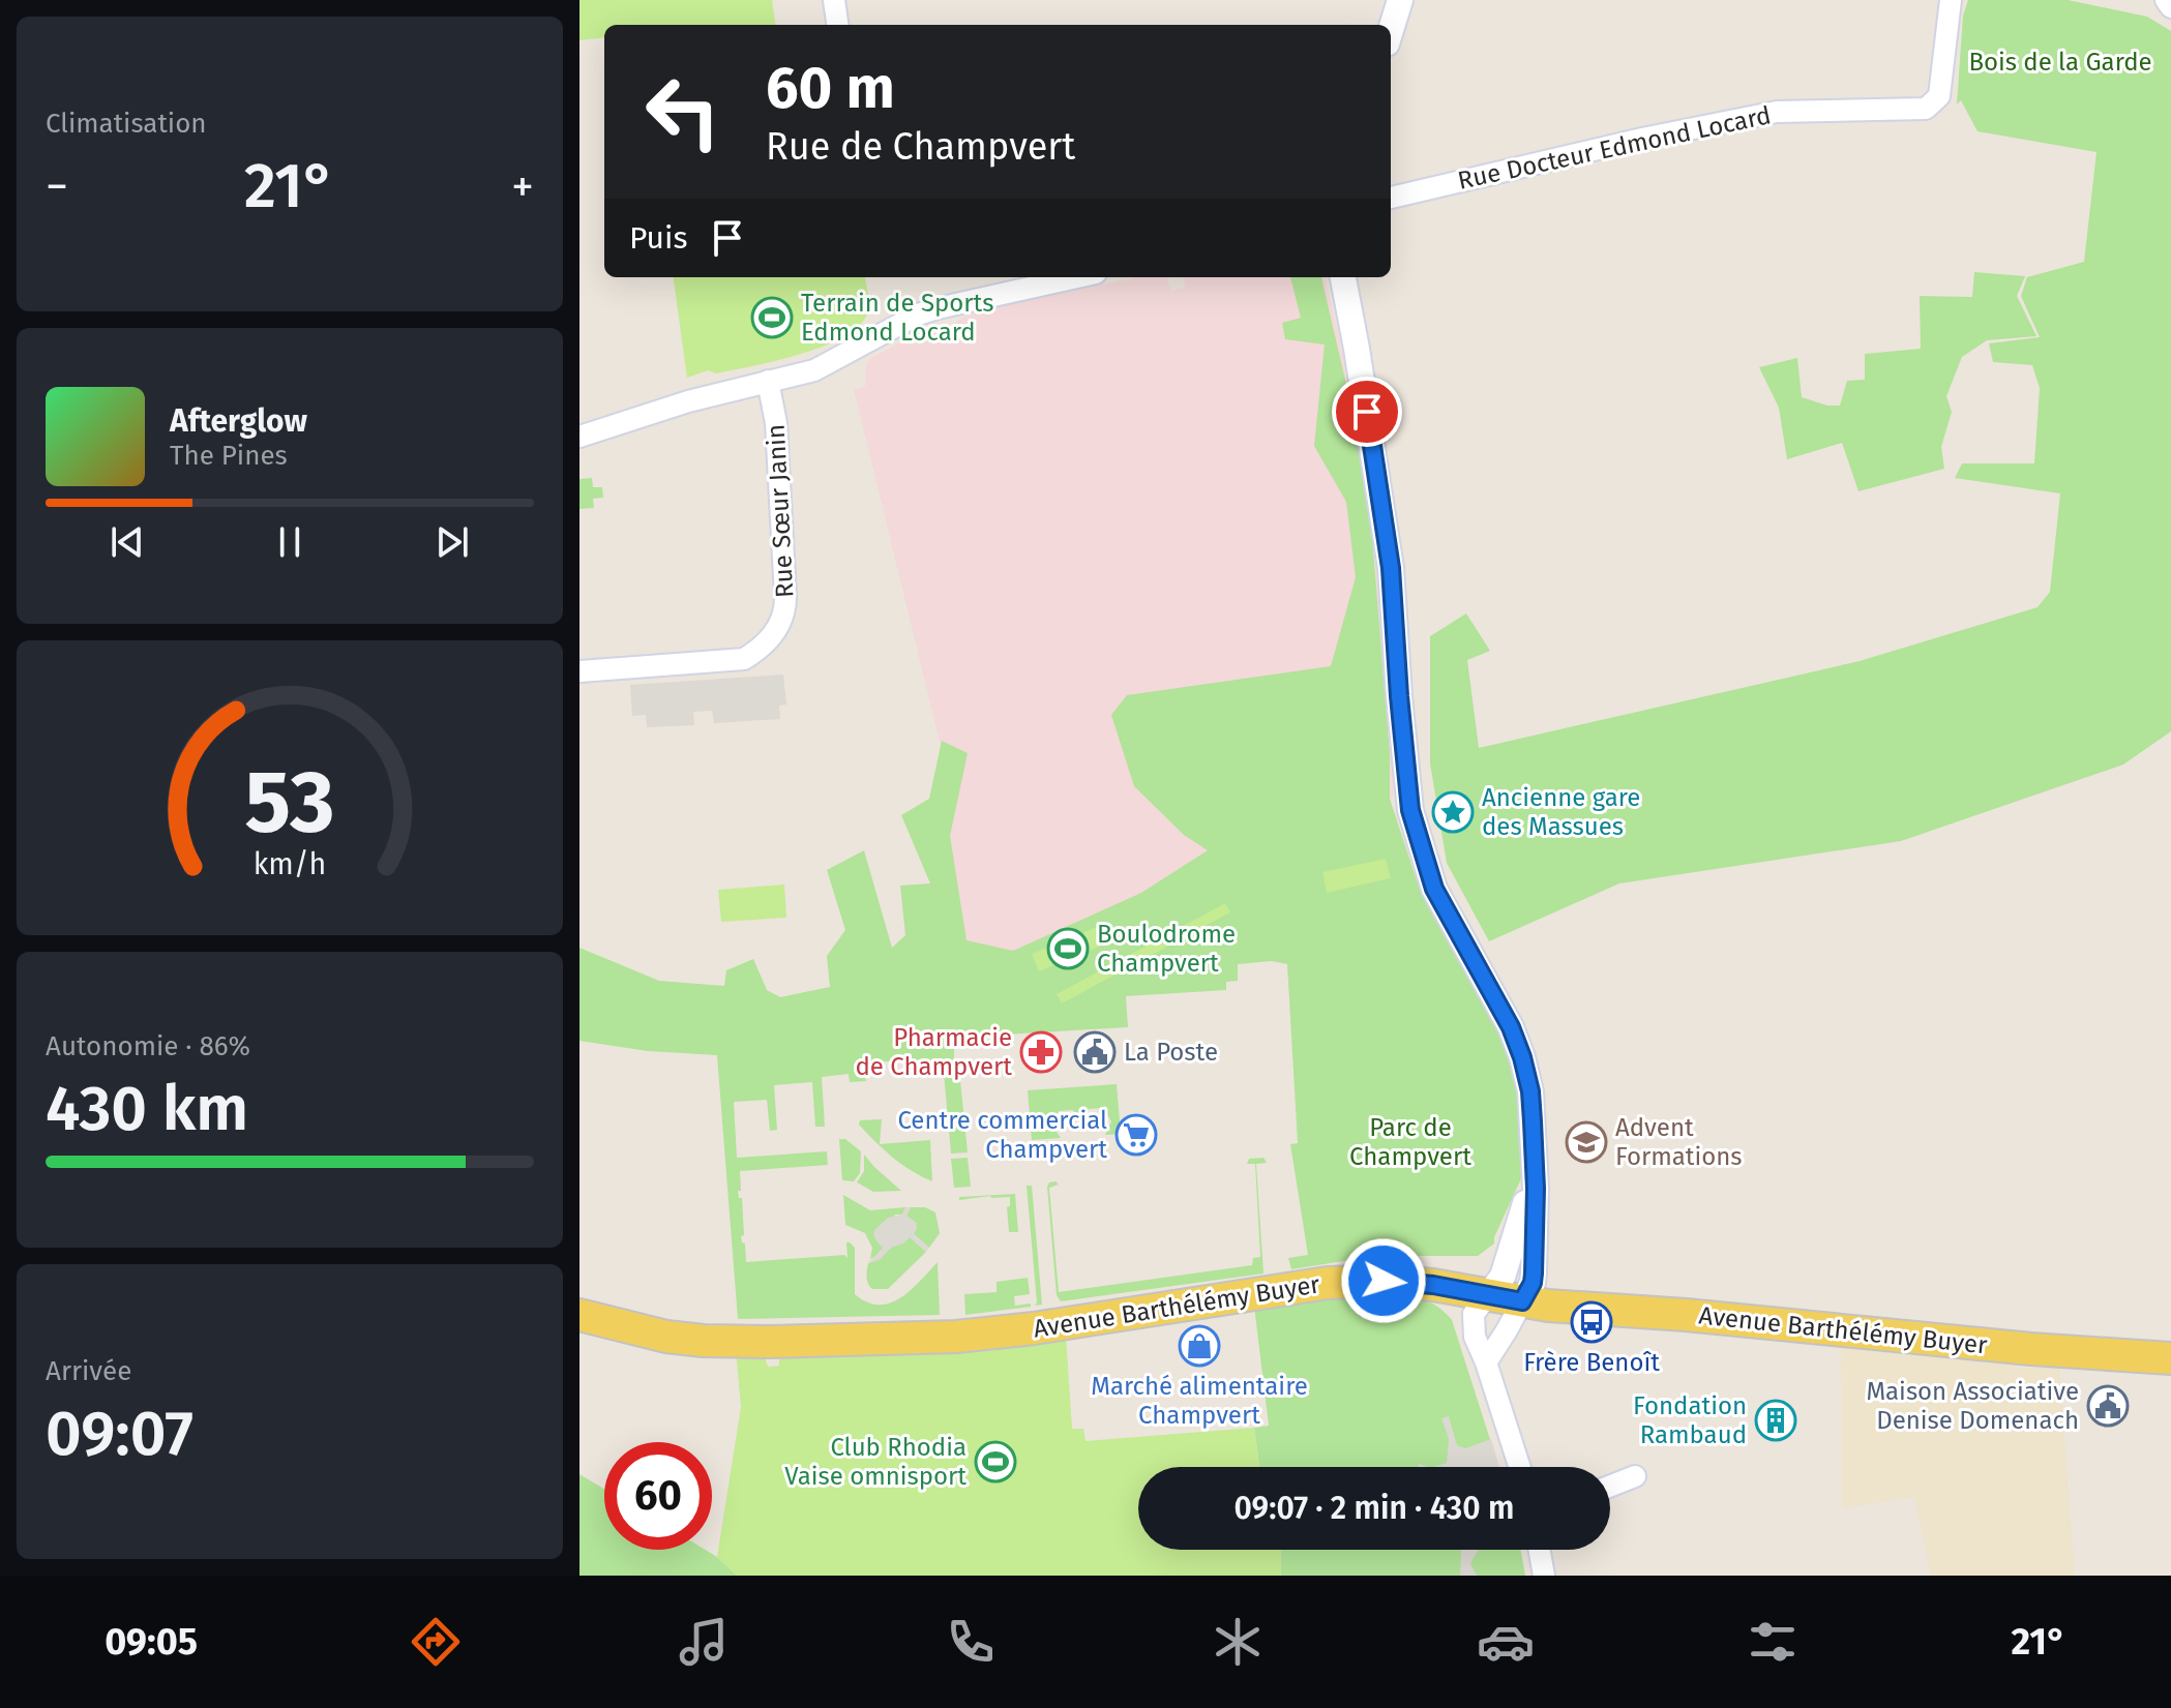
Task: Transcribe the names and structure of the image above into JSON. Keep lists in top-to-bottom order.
{
  "streets": {
    "main road": ["Avenue Barthélémy Buyer"],
    "street": ["Rue Docteur Edmond Locard", "Rue Sœur Janin"]
  },
  "parks": ["Bois de la Garde", "Parc de Champvert"],
  "places": {
    "sports": ["Terrain de Sports Edmond Locard", "Boulodrome Champvert", "Club Rhodia Vaise omnisport"],
    "place": ["Ancienne gare des Massues"],
    "pharmacy": ["Pharmacie de Champvert"],
    "public building": ["La Poste", "Maison Associative Denise Domenach"],
    "supermarket": ["Centre commercial Champvert"],
    "school or university": ["Advent Formations"],
    "bus stop": ["Frère Benoît"],
    "shop": ["Marché alimentaire Champvert"],
    "building": ["Fondation Rambaud"]
  },
  "page": {
    "tile": [
      "Climatisation",
      ["Autonomie · 86%", "430 km"],
      ["Arrivée", "09:07"]
    ],
    "turn": ["60 m", "Rue de Champvert"],
    "heat": ["−", "21°", "+"],
    "then": "Puis",
    "song": ["Afterglow", "The Pines"],
    "limit": "60",
    "trip": "09:07 · 2 min · 430 m",
    "tabs": ["09:05", "21°"],
    "gauge": ["53", "km/h"]
  }
}
